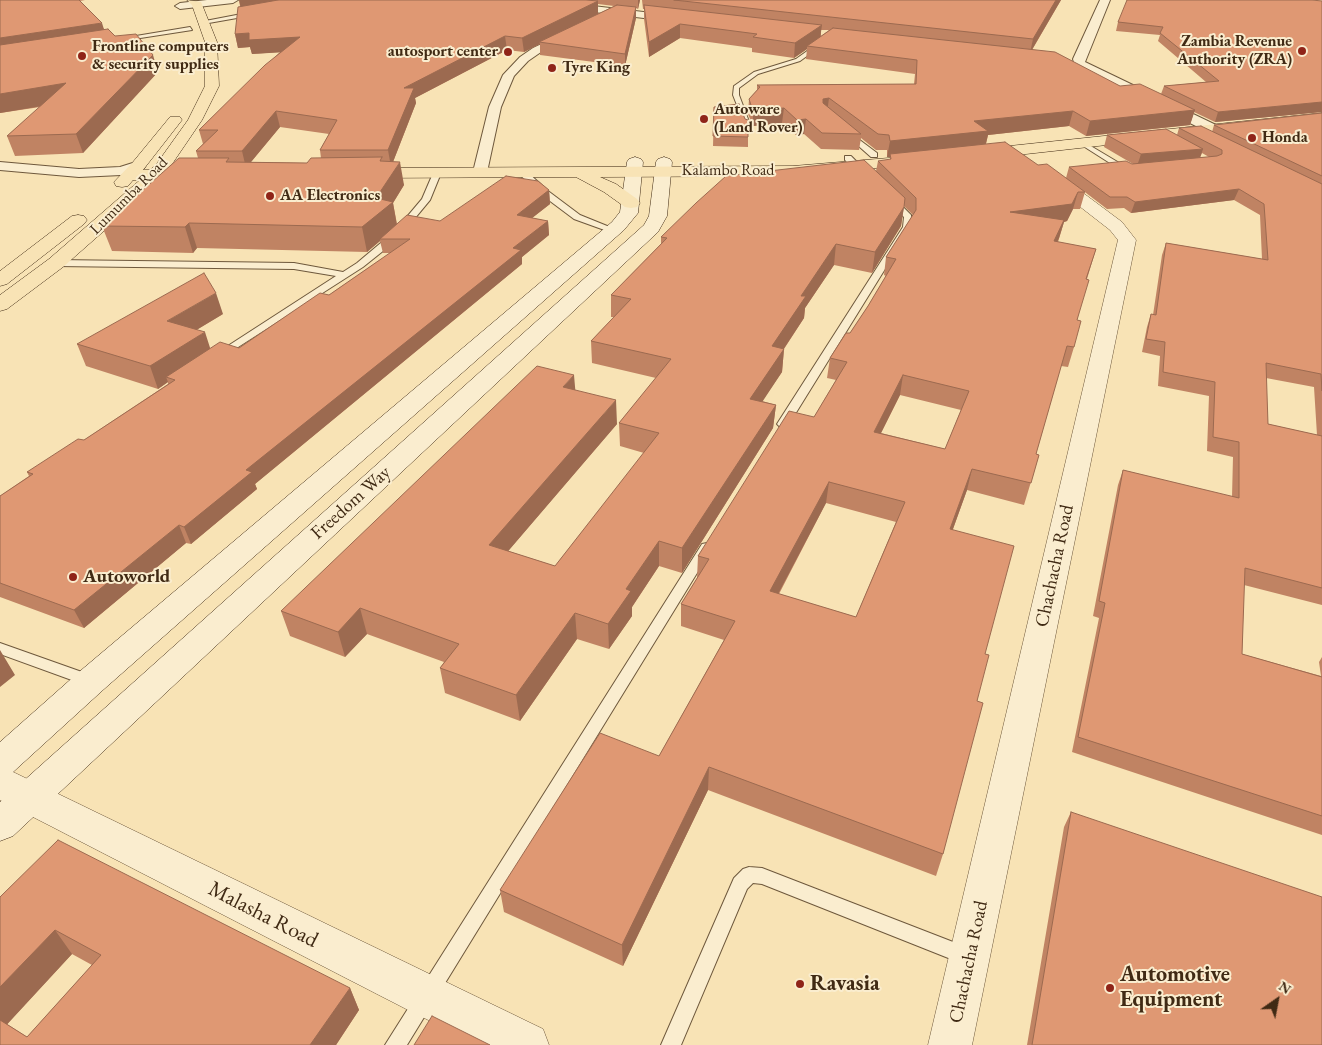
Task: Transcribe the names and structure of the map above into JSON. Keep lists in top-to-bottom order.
{
  "streets": {
    "main road": [
      "Kalambo Road",
      "Lumumba Road",
      "Freedom Way",
      "Chachacha Road",
      "Malasha Road"
    ]
  },
  "crossings": [
    ["Kalambo Road", "Freedom Way"],
    ["Freedom Way", "Malasha Road"]
  ],
  "places": [
    "Zambia Revenue Authority (ZRA)",
    "autosport center",
    "Frontline computers & security supplies",
    "Tyre King",
    "Autoware (Land Rover)",
    "Honda",
    "AA Electronics",
    "Autoworld",
    "Ravasia",
    "Automotive Equipment"
  ],
  "north": "top right"
}
